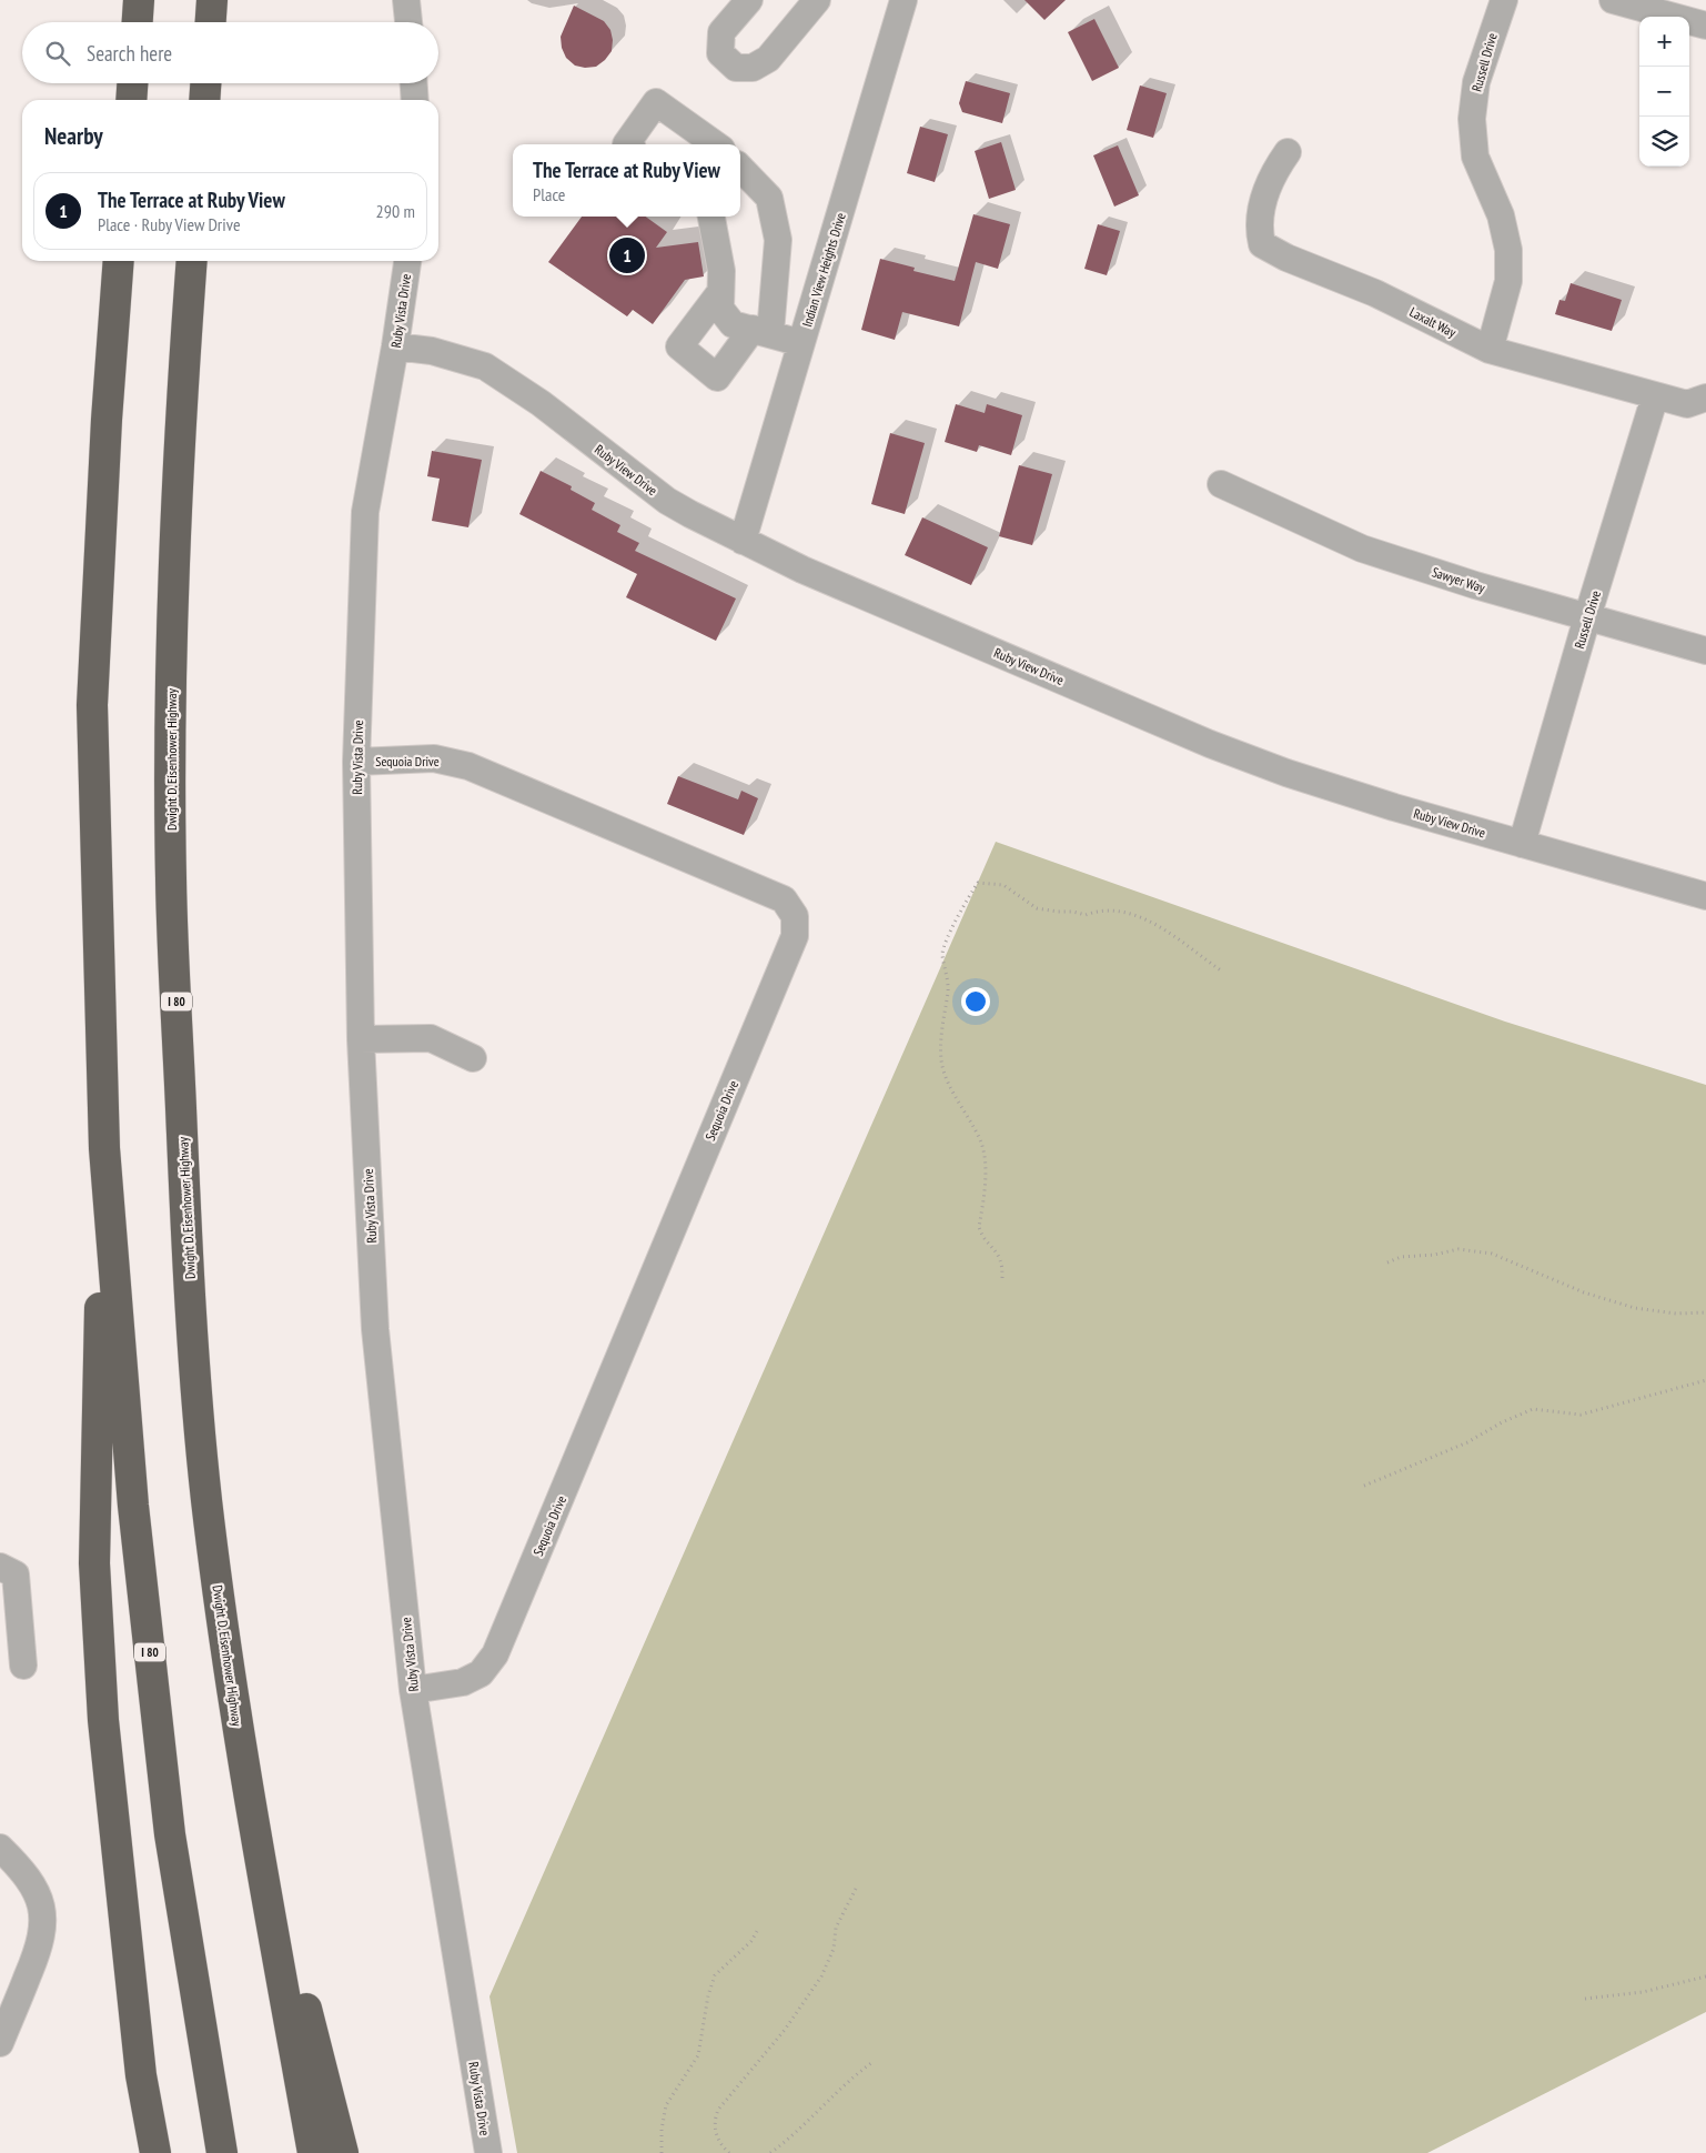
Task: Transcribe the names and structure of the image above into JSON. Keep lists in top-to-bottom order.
{
  "streets": {
    "highway": ["Dwight D. Eisenhower Highway", "I 80"],
    "street": [
      "Russell Drive",
      "Indian View Heights Drive",
      "Ruby Vista Drive",
      "Laxalt Way",
      "Ruby View Drive",
      "Sawyer Way",
      "Sequoia Drive"
    ]
  },
  "crossings": [
    ["Russell Drive", "Laxalt Way"],
    ["Russell Drive", "Ruby View Drive"],
    ["Russell Drive", "Sawyer Way"],
    ["Indian View Heights Drive", "Ruby View Drive"],
    ["Ruby Vista Drive", "Ruby View Drive"],
    ["Ruby Vista Drive", "Sequoia Drive"]
  ],
  "page": {
    "map_buttons": ["+", "−"],
    "search": "Search here",
    "heading": "Nearby",
    "popup": ["The Terrace at Ruby View", "Place"],
    "list": [
      {
        "mark": "1",
        "name": "The Terrace at Ruby View",
        "note": "Place · Ruby View Drive",
        "value": "290 m"
      }
    ],
    "pins": "1"
  }
}
